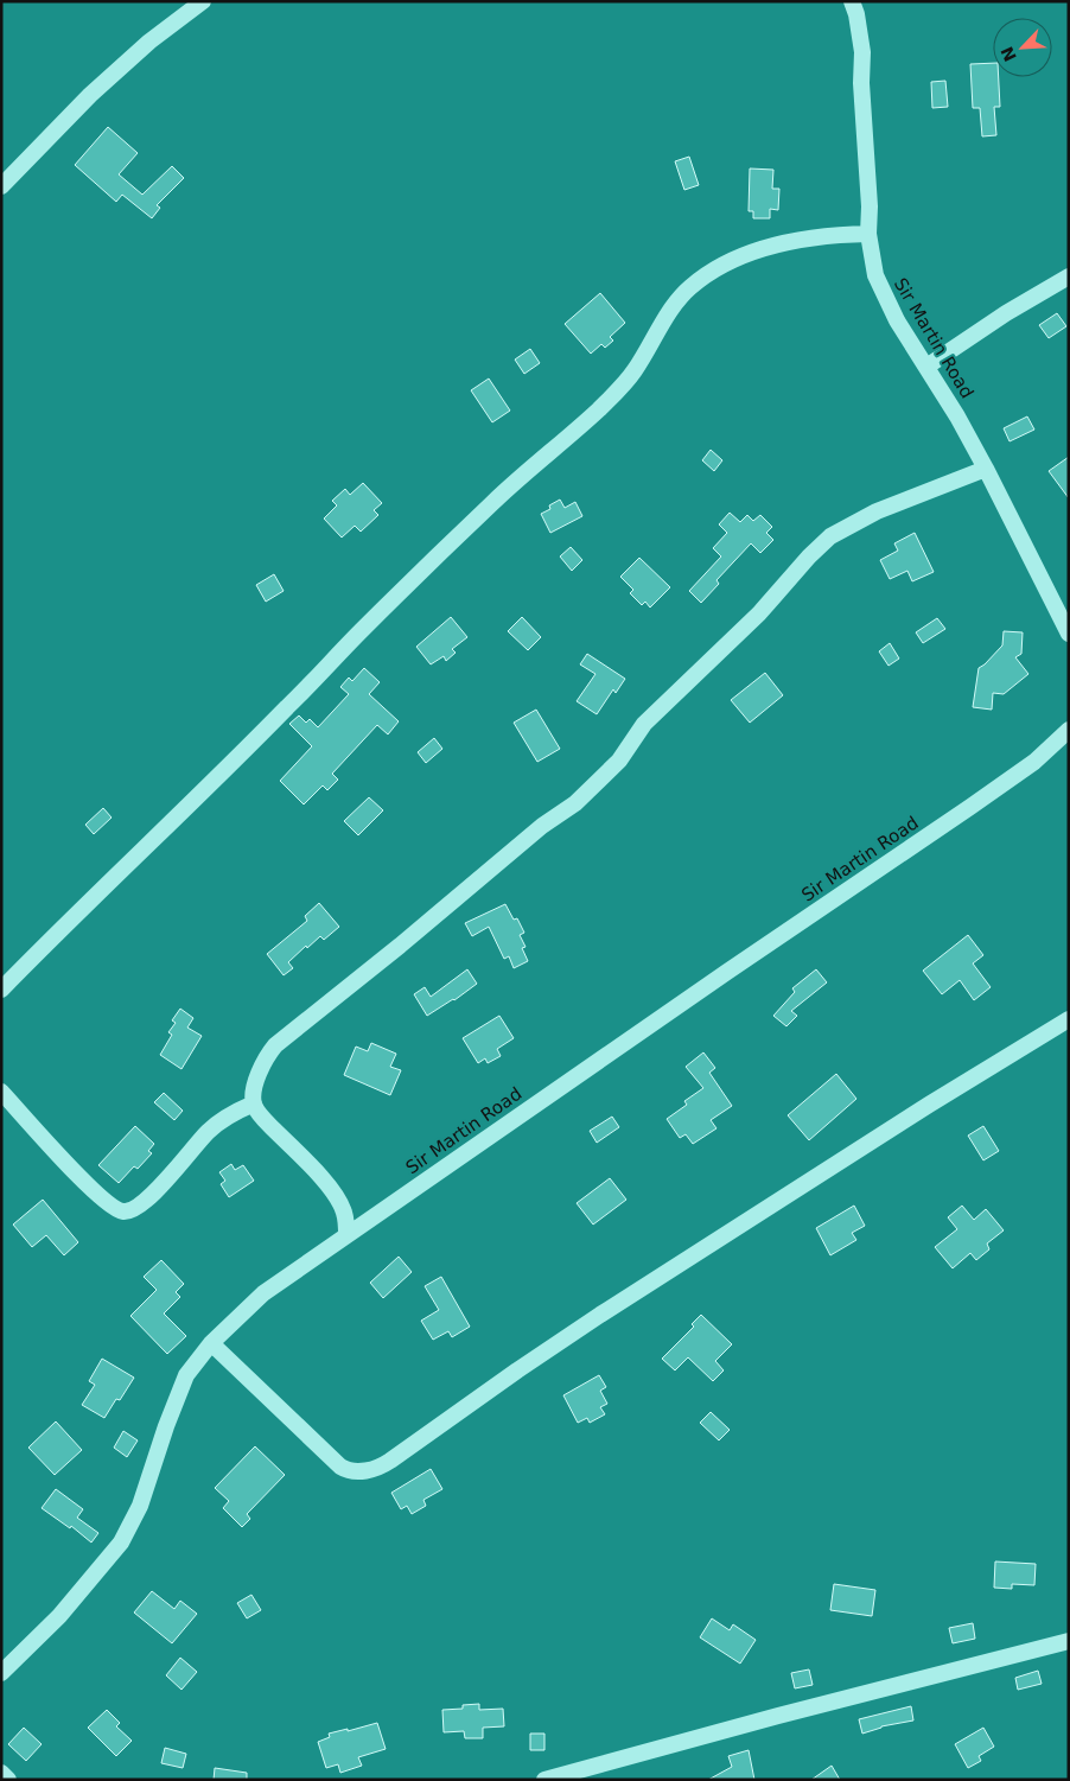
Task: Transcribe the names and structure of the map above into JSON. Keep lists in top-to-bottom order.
{
  "streets": {
    "street": ["Sir Martin Road"]
  },
  "north": "bottom left"
}
